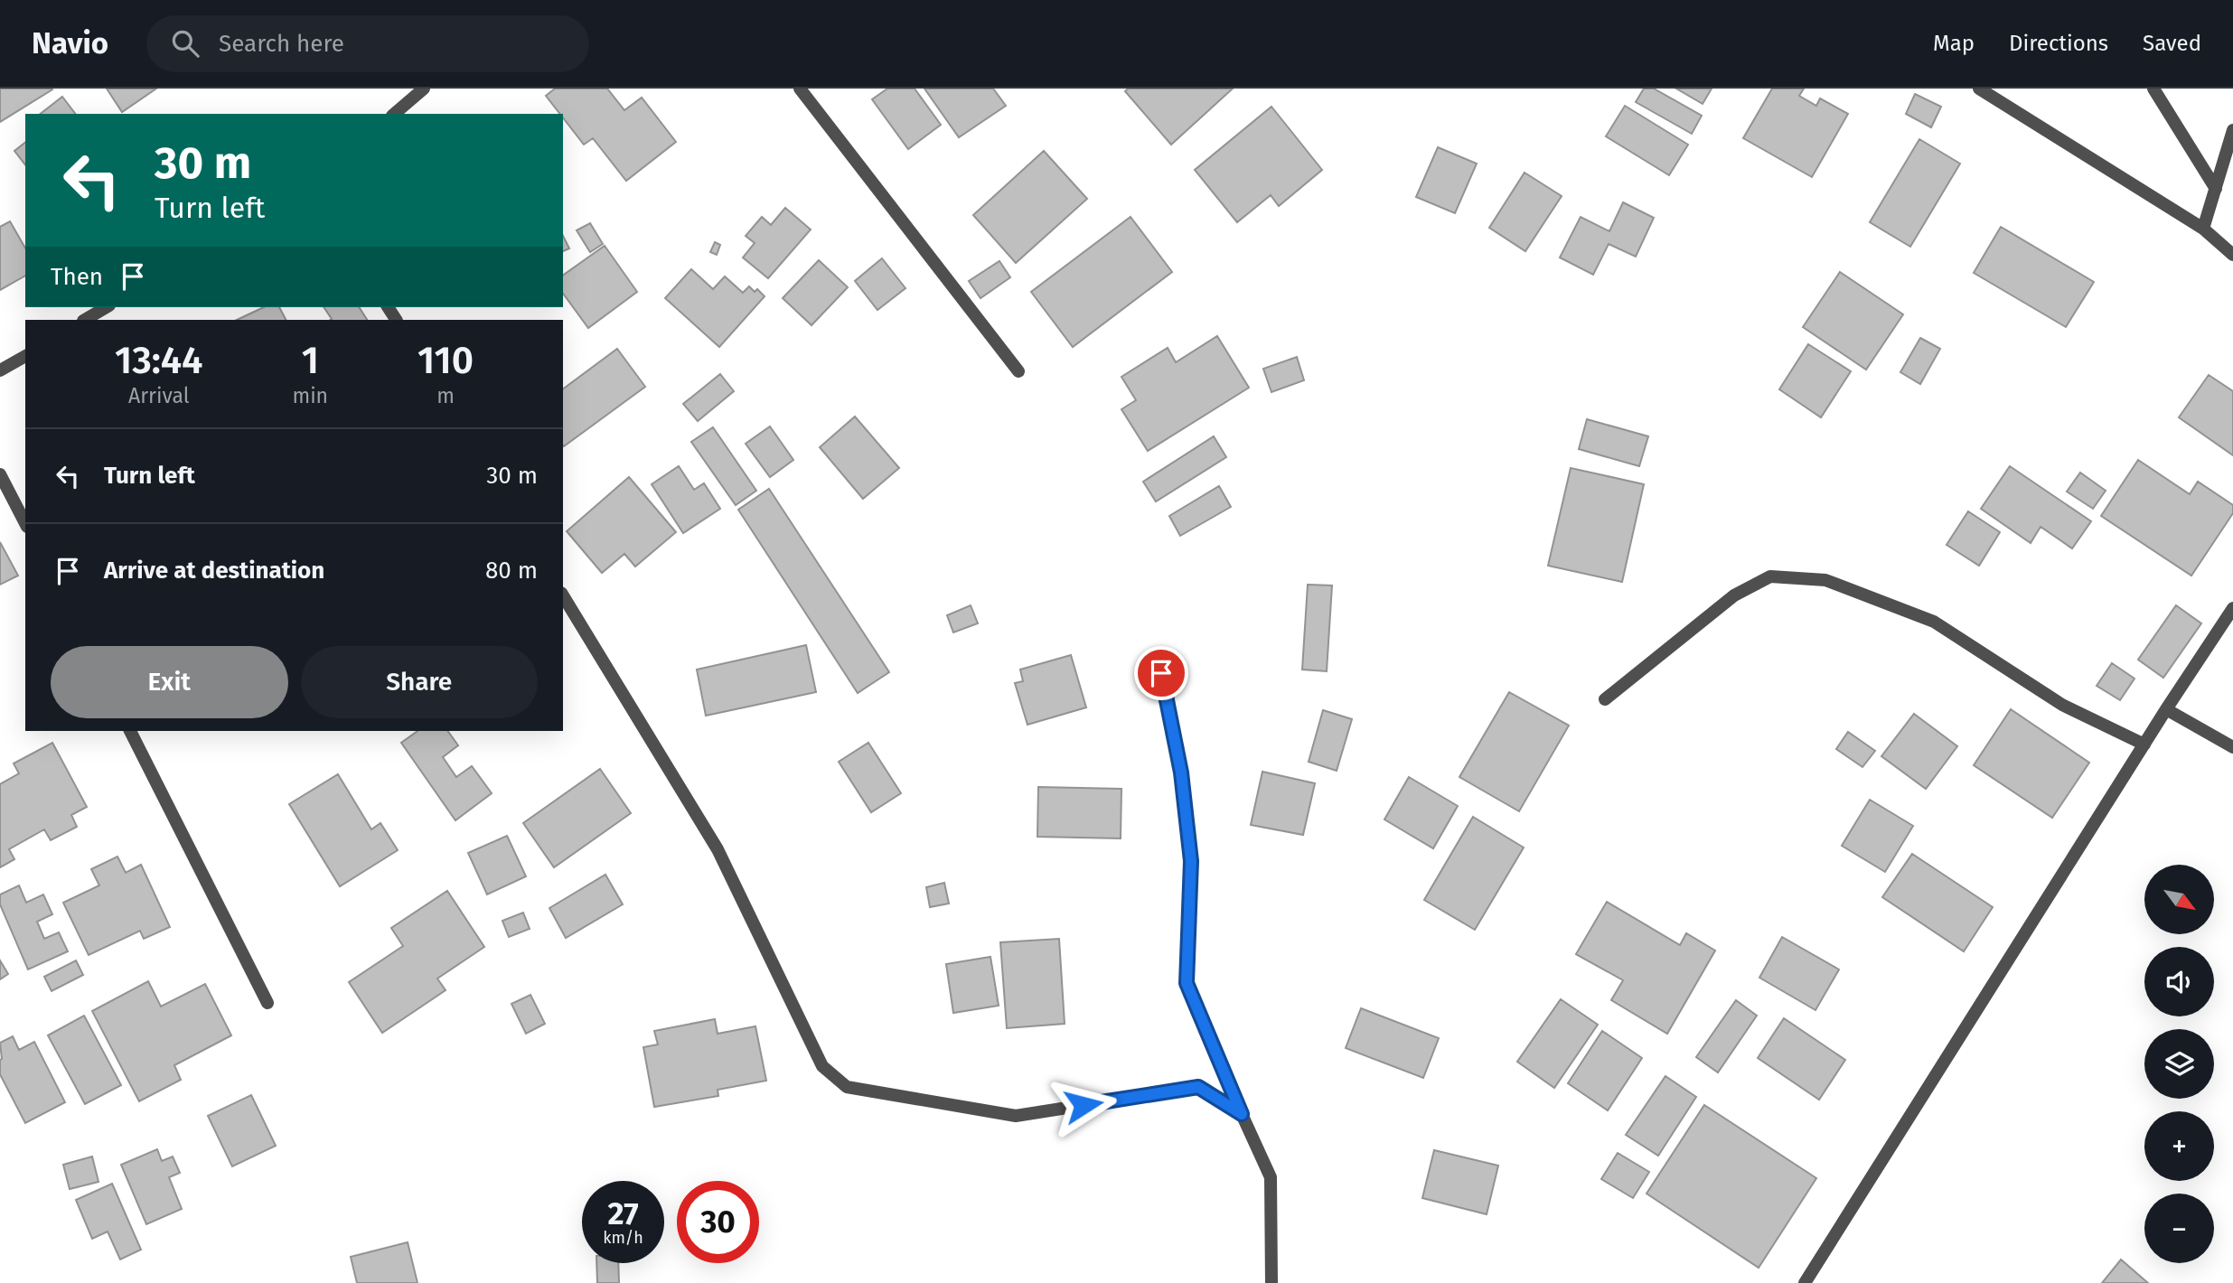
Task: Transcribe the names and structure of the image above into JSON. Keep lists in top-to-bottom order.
{
  "north": "bottom right",
  "page": {
    "header": "Navio",
    "search": "Search here",
    "nav": ["Map", "Directions", "Saved"],
    "turn": ["30 m", "Turn left"],
    "then": "Then",
    "eta": [
      "13:44",
      "Arrival",
      "1",
      "min",
      "110",
      "m"
    ],
    "list": [
      {
        "name": "Turn left",
        "value": "30 m"
      },
      {
        "name": "Arrive at destination",
        "value": "80 m"
      }
    ],
    "buttons": ["Exit", "Share"],
    "map_buttons": ["+", "−"],
    "speed": "27 km/h",
    "limit": "30"
  }
}
